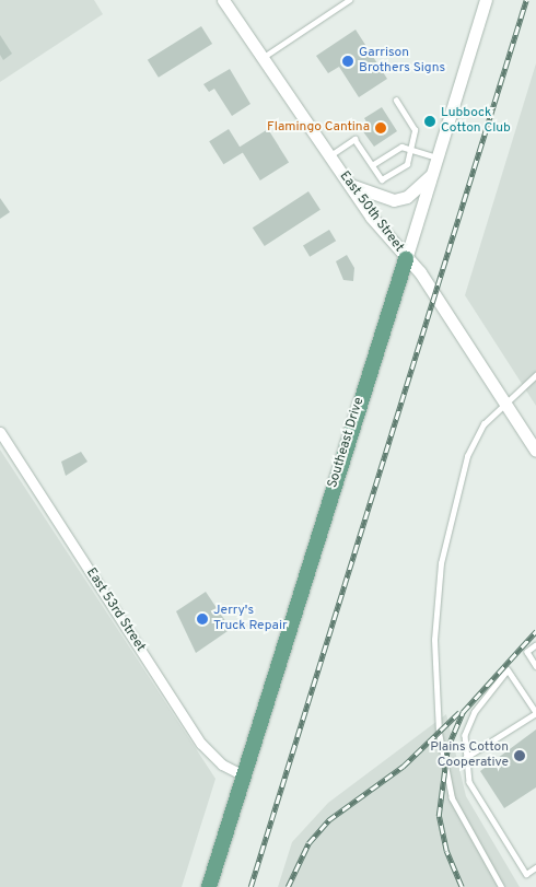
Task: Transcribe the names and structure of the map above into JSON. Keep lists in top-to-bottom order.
{
  "streets": {
    "main road": ["East 50th Street", "Southeast Drive"],
    "street": ["East 53rd Street"]
  },
  "crossings": [
    ["East 50th Street", "Southeast Drive"],
    ["Southeast Drive", "East 53rd Street"]
  ],
  "places": [
    "Garrison Brothers Signs",
    "Lubbock Cotton Club",
    "Flamingo Cantina",
    "Jerry's Truck Repair",
    "Plains Cotton Cooperative"
  ]
}
